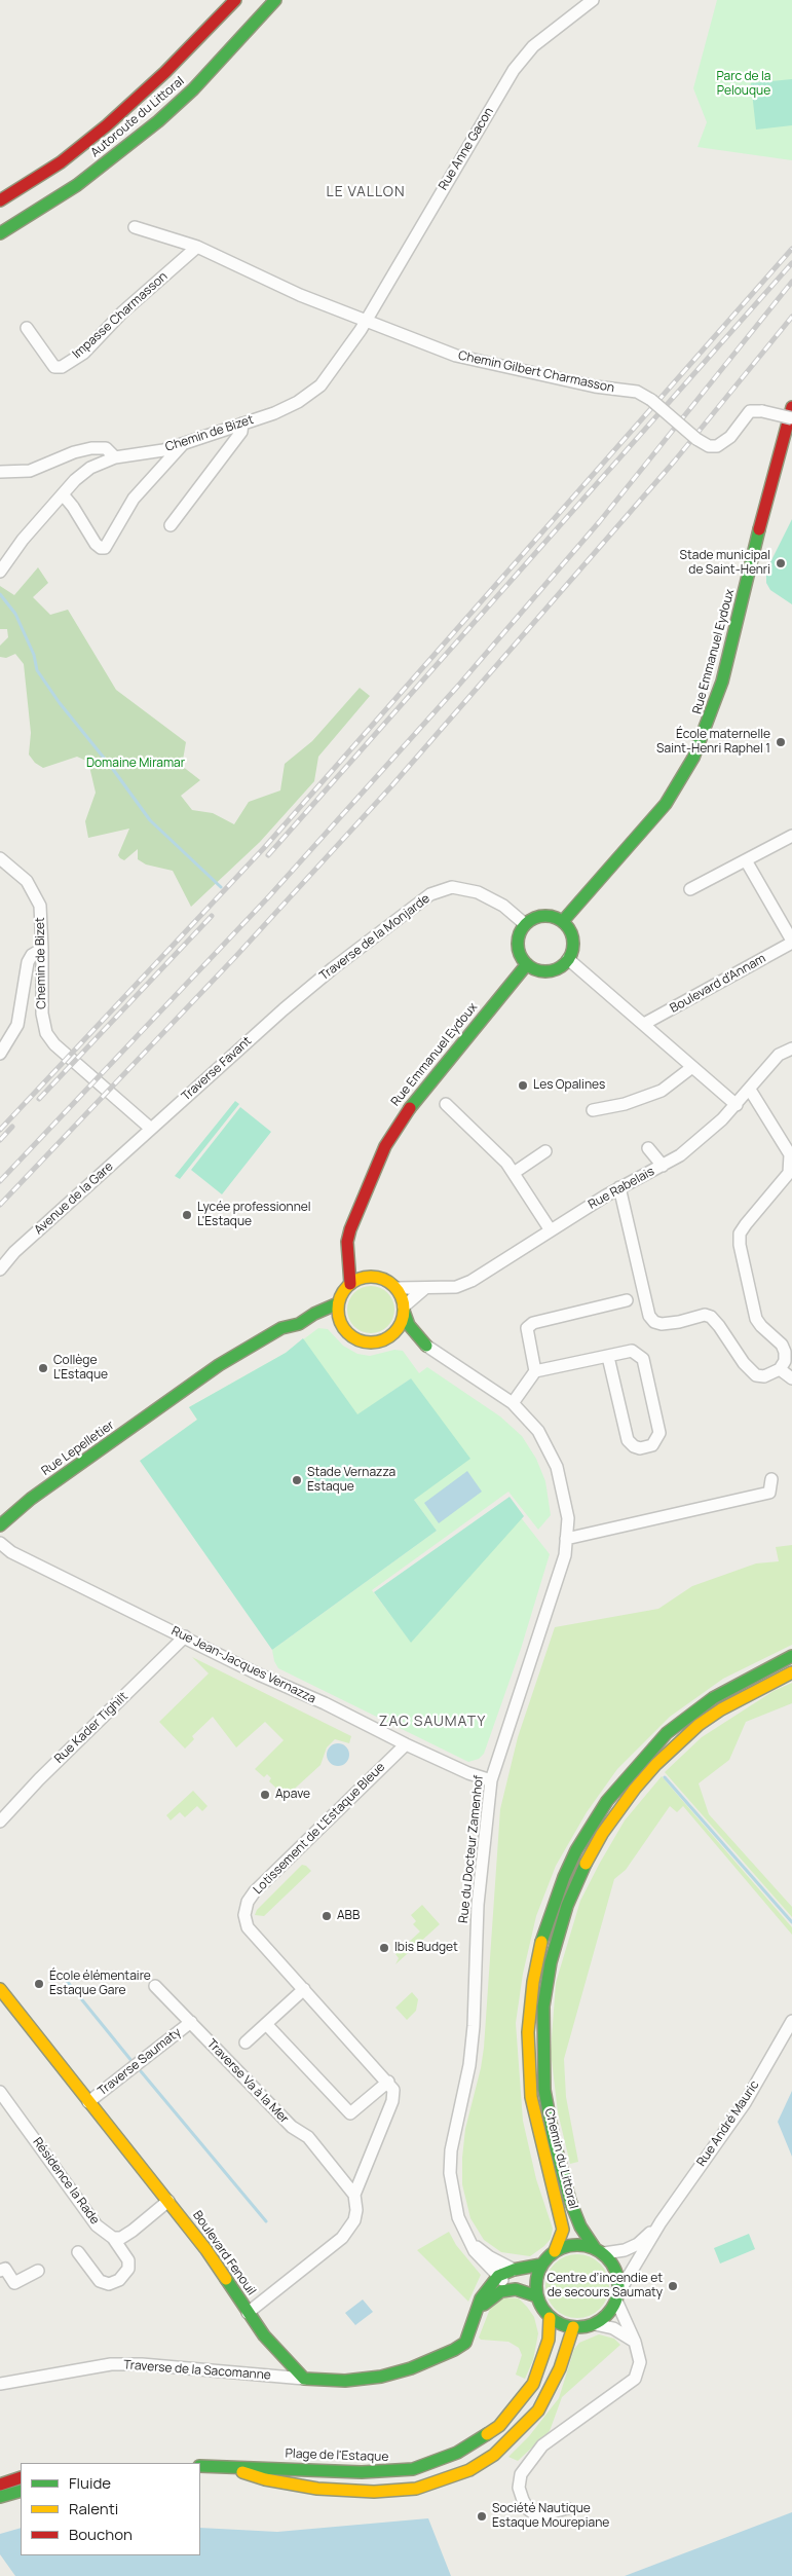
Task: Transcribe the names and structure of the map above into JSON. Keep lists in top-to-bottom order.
{
  "streets": {
    "main road": [
      "Autoroute du Littoral",
      "Rue Emmanuel Eydoux",
      "Rue Lepelletier",
      "Rue du Docteur Zamenhof",
      "Chemin du Littoral",
      "Boulevard Fenouil",
      "Plage de l'Estaque"
    ],
    "street": [
      "Rue Anne Gacon",
      "Impasse Charmasson",
      "Chemin Gilbert Charmasson",
      "Chemin de Bizet",
      "Traverse de la Monjarde",
      "Boulevard d'Annam",
      "Traverse Favant",
      "Rue Rabelais",
      "Avenue de la Gare",
      "Rue Jean-Jacques Vernazza",
      "Rue Kader Tighilt",
      "Lotissement de L'Estaque Bleue",
      "Traverse Saumaty",
      "Traverse Va à la Mer",
      "Rue André Mauric",
      "Résidence la Rade",
      "Traverse de la Sacomanne"
    ]
  },
  "crossings": [
    ["Rue Anne Gacon", "Chemin Gilbert Charmasson"],
    ["Rue Anne Gacon", "Chemin de Bizet"],
    ["Impasse Charmasson", "Chemin Gilbert Charmasson"],
    ["Chemin Gilbert Charmasson", "Chemin de Bizet"],
    ["Chemin de Bizet", "Traverse Favant"],
    ["Chemin de Bizet", "Avenue de la Gare"],
    ["Rue Emmanuel Eydoux", "Traverse de la Monjarde"],
    ["Rue Emmanuel Eydoux", "Rue Rabelais"],
    ["Rue Emmanuel Eydoux", "Rue Lepelletier"],
    ["Rue Emmanuel Eydoux", "Rue du Docteur Zamenhof"],
    ["Traverse de la Monjarde", "Traverse Favant"],
    ["Traverse Favant", "Avenue de la Gare"],
    ["Rue Rabelais", "Rue Lepelletier"],
    ["Rue Rabelais", "Rue du Docteur Zamenhof"],
    ["Rue Lepelletier", "Rue du Docteur Zamenhof"],
    ["Rue Jean-Jacques Vernazza", "Rue Kader Tighilt"],
    ["Rue Jean-Jacques Vernazza", "Lotissement de L'Estaque Bleue"],
    ["Rue Jean-Jacques Vernazza", "Rue du Docteur Zamenhof"],
    ["Traverse Saumaty", "Traverse Va à la Mer"],
    ["Traverse Saumaty", "Boulevard Fenouil"],
    ["Rue André Mauric", "Chemin du Littoral"],
    ["Rue André Mauric", "Plage de l'Estaque"],
    ["Chemin du Littoral", "Plage de l'Estaque"],
    ["Boulevard Fenouil", "Traverse de la Sacomanne"]
  ],
  "districts": ["LE VALLON", "ZAC SAUMATY"],
  "parks": ["Parc de la Pelouque", "Domaine Miramar"],
  "places": [
    "Stade municipal de Saint-Henri",
    "École maternelle Saint-Henri Raphel 1",
    "Les Opalines",
    "Lycée professionnel L'Estaque",
    "Collège L'Estaque",
    "Stade Vernazza Estaque",
    "Apave",
    "ABB",
    "Ibis Budget",
    "École élémentaire Estaque Gare",
    "Centre d’incendie et de secours Saumaty",
    "Société Nautique Estaque Mourepiane"
  ],
  "legend": ["Fluide", "Ralenti", "Bouchon"]
}
